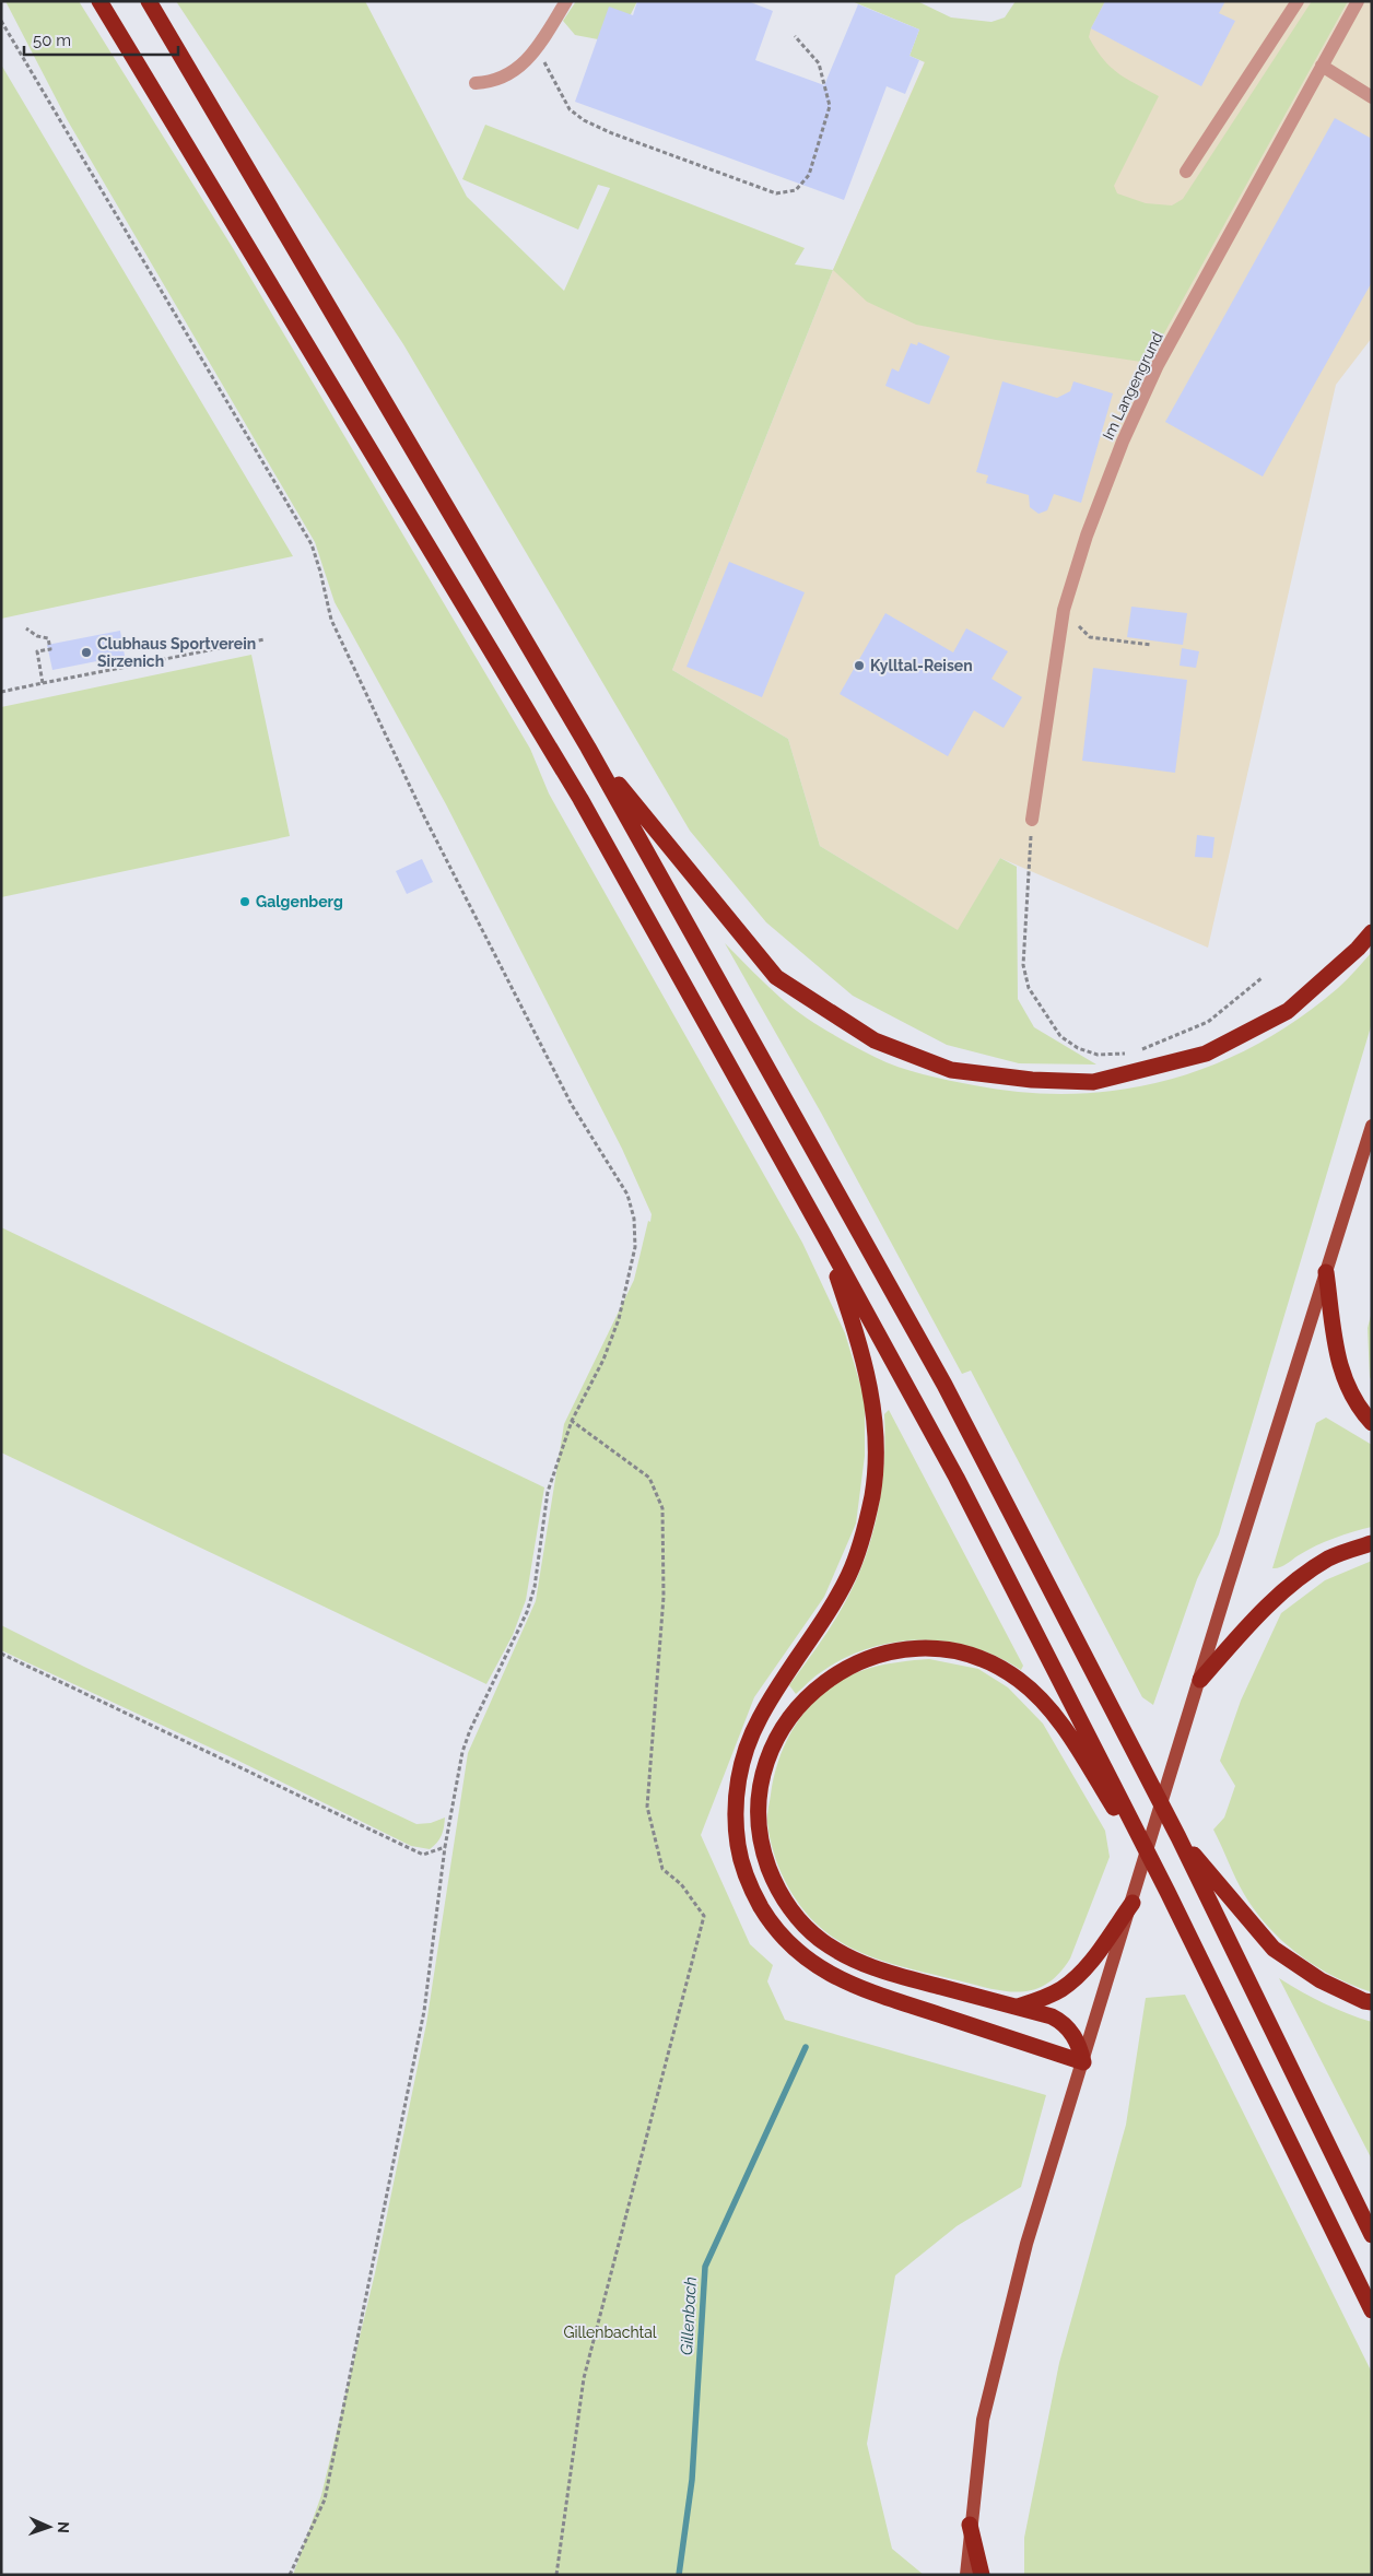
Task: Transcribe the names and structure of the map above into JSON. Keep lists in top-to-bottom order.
{
  "streets": {
    "street": ["Im Langengrund"]
  },
  "water": ["Gillenbach"],
  "parks": ["Gillenbachtal"],
  "places": ["Clubhaus Sportverein Sirzenich", "Kylltal-Reisen", "Galgenberg"],
  "scale_bar": "50 m",
  "north": "right"
}
